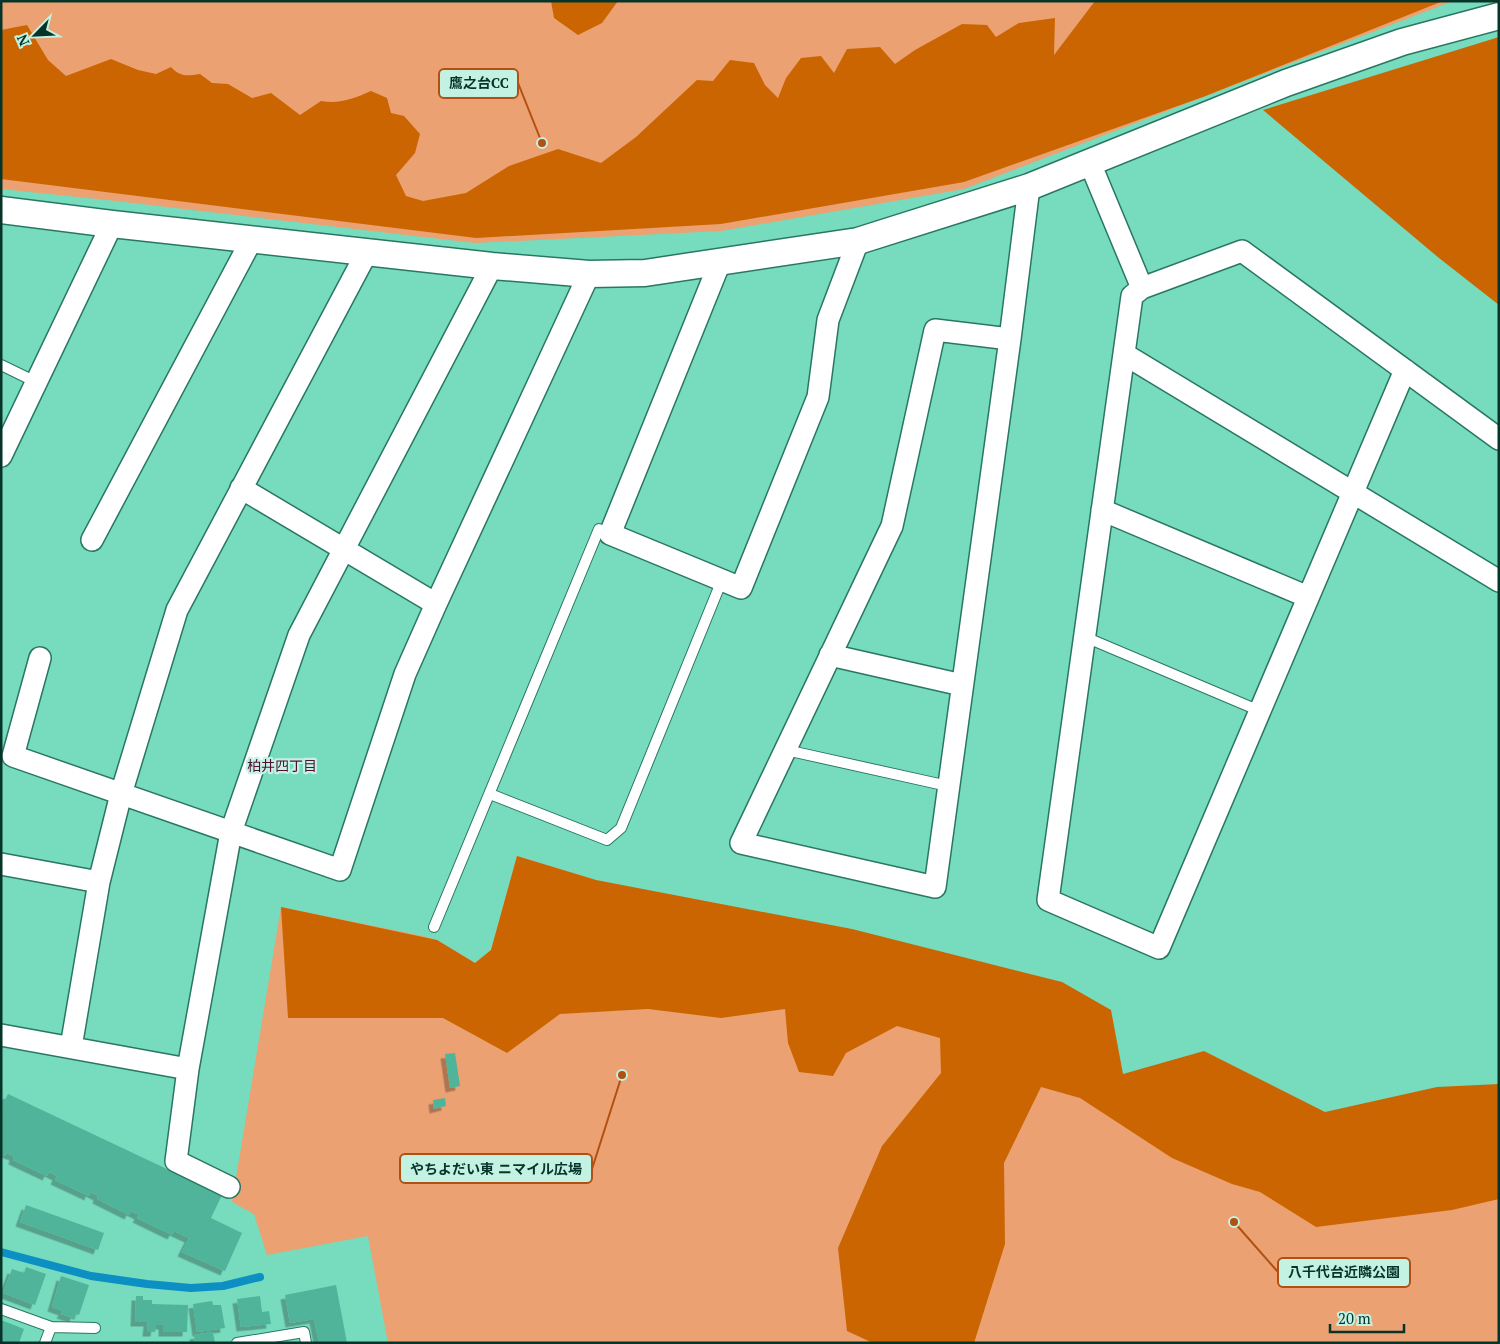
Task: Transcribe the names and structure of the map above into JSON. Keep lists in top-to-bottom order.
{
  "districts": ["柏井四丁目"],
  "places": ["鷹之台CC", "やちよだい東 ニマイル広場", "八千代台近隣公園"],
  "scale_bar": "20 m",
  "north": "bottom left"
}
